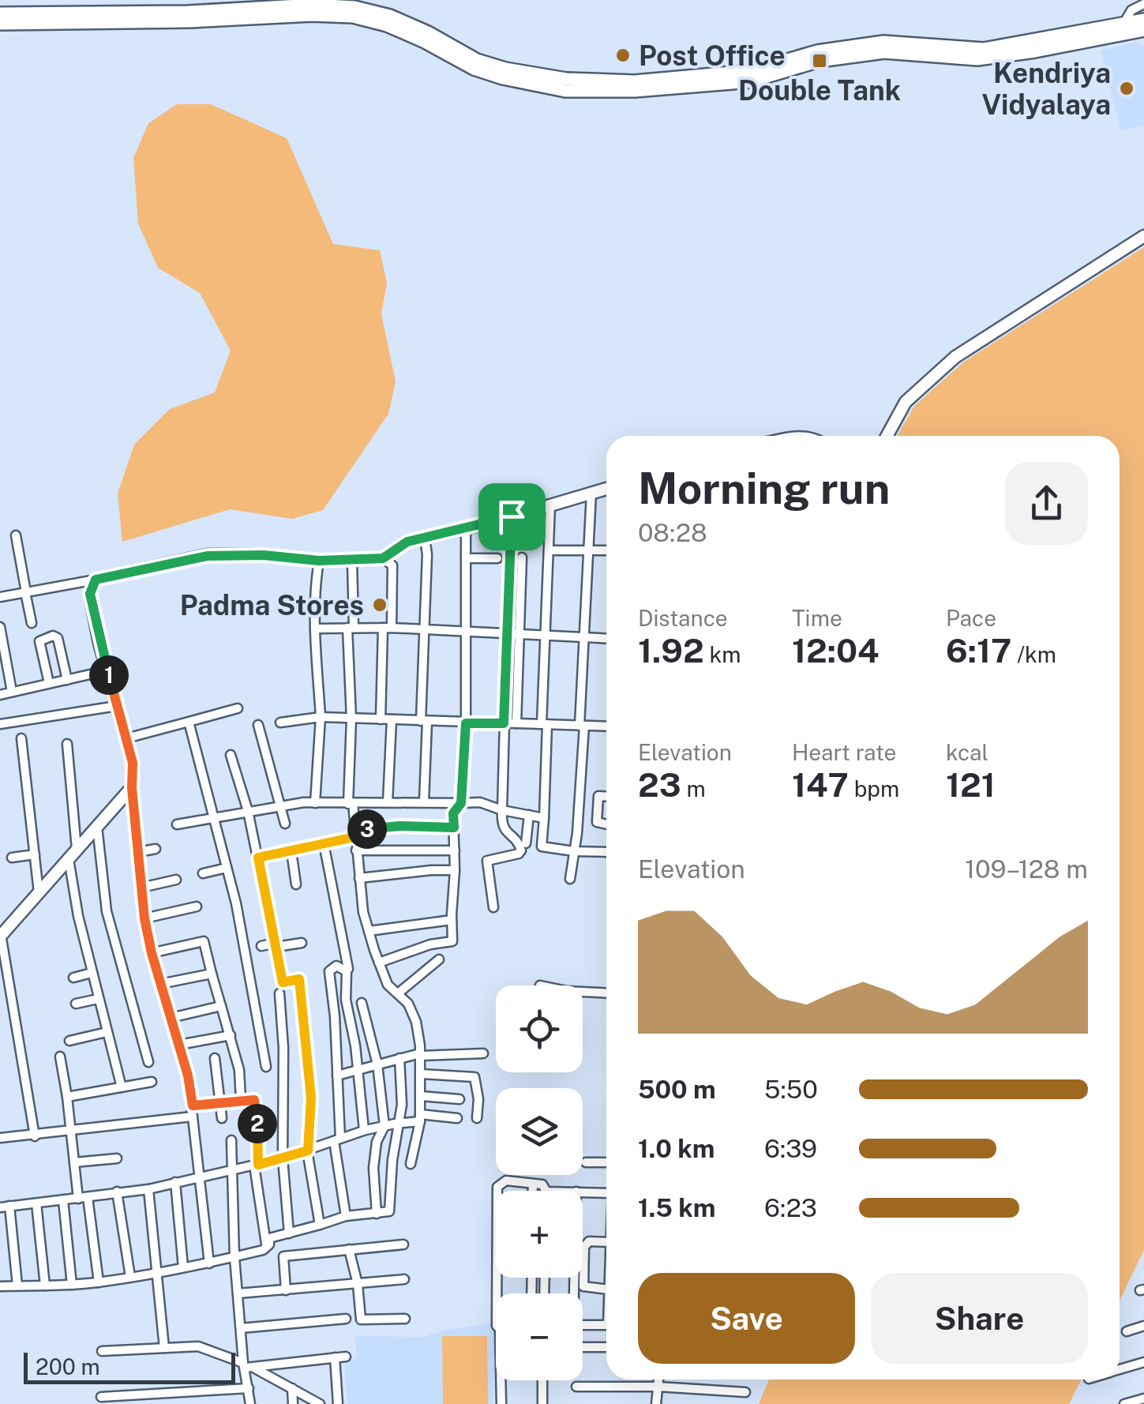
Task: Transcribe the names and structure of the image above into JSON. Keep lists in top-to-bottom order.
{
  "places": {
    "other": ["Post Office", "Kendriya Vidyalaya", "Padma Stores"],
    "transit": ["Double Tank"]
  },
  "scale_bar": "200 m",
  "page": {
    "heading": ["Morning run", "08:28"],
    "stats": [
      ["Distance", "1.92 km"],
      ["Time", "12:04"],
      ["Pace", "6:17 /km"],
      ["Elevation", "23 m"],
      ["Heart rate", "147 bpm"],
      ["kcal", "121"]
    ],
    "pins": ["1", "3", "2"],
    "chart": ["Elevation", "109–128 m"],
    "map_buttons": ["+", "−"],
    "list": [
      {
        "name": "500 m",
        "note": "5:50"
      },
      {
        "name": "1.0 km",
        "note": "6:39"
      },
      {
        "name": "1.5 km",
        "note": "6:23"
      }
    ],
    "buttons": ["Save", "Share"],
    "scale": "200 m"
  }
}
